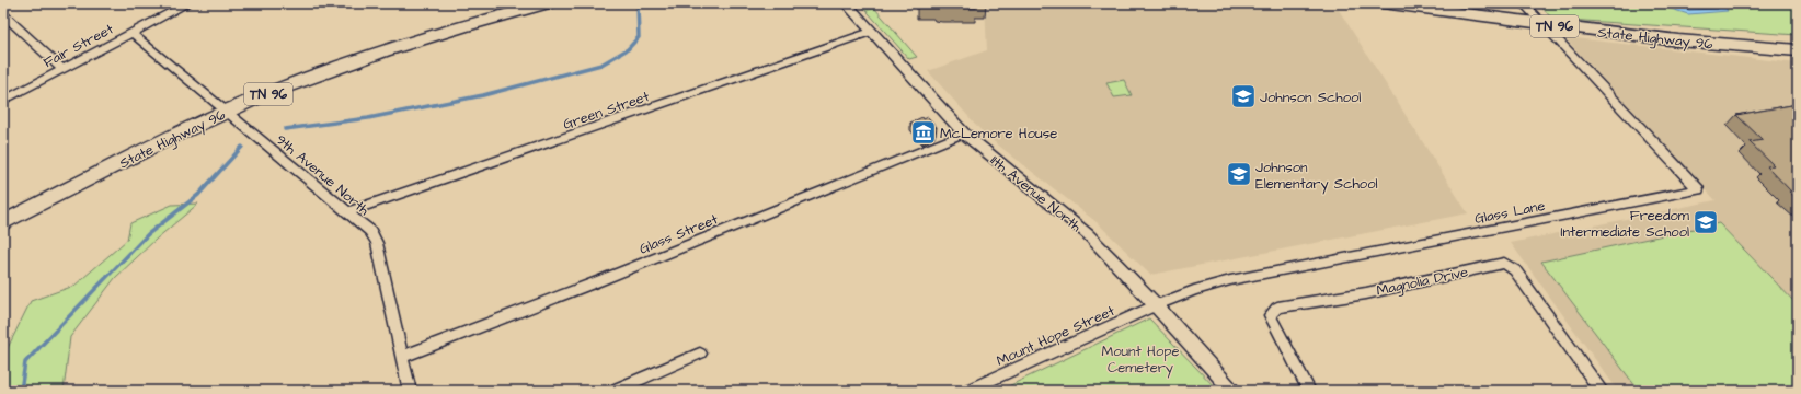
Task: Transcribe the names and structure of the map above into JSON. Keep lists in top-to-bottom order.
{
  "streets": {
    "main road": ["TN 96", "State Highway 96"],
    "street": [
      "Fair Street",
      "Green Street",
      "9th Avenue North",
      "11th Avenue North",
      "Glass Lane",
      "Glass Street",
      "Magnolia Drive",
      "Mount Hope Street"
    ]
  },
  "crossings": [
    ["State Highway 96", "9th Avenue North"],
    ["State Highway 96", "Glass Lane"],
    ["Fair Street", "9th Avenue North"],
    ["Green Street", "9th Avenue North"],
    ["Green Street", "11th Avenue North"],
    ["9th Avenue North", "Glass Street"],
    ["11th Avenue North", "Glass Lane"],
    ["11th Avenue North", "Glass Street"],
    ["11th Avenue North", "Mount Hope Street"],
    ["Glass Lane", "Mount Hope Street"]
  ],
  "parks": ["Mount Hope Cemetery"],
  "places": {
    "school or university": ["Johnson School", "Johnson Elementary School", "Freedom Intermediate School"],
    "museum": ["McLemore House"]
  }
}
